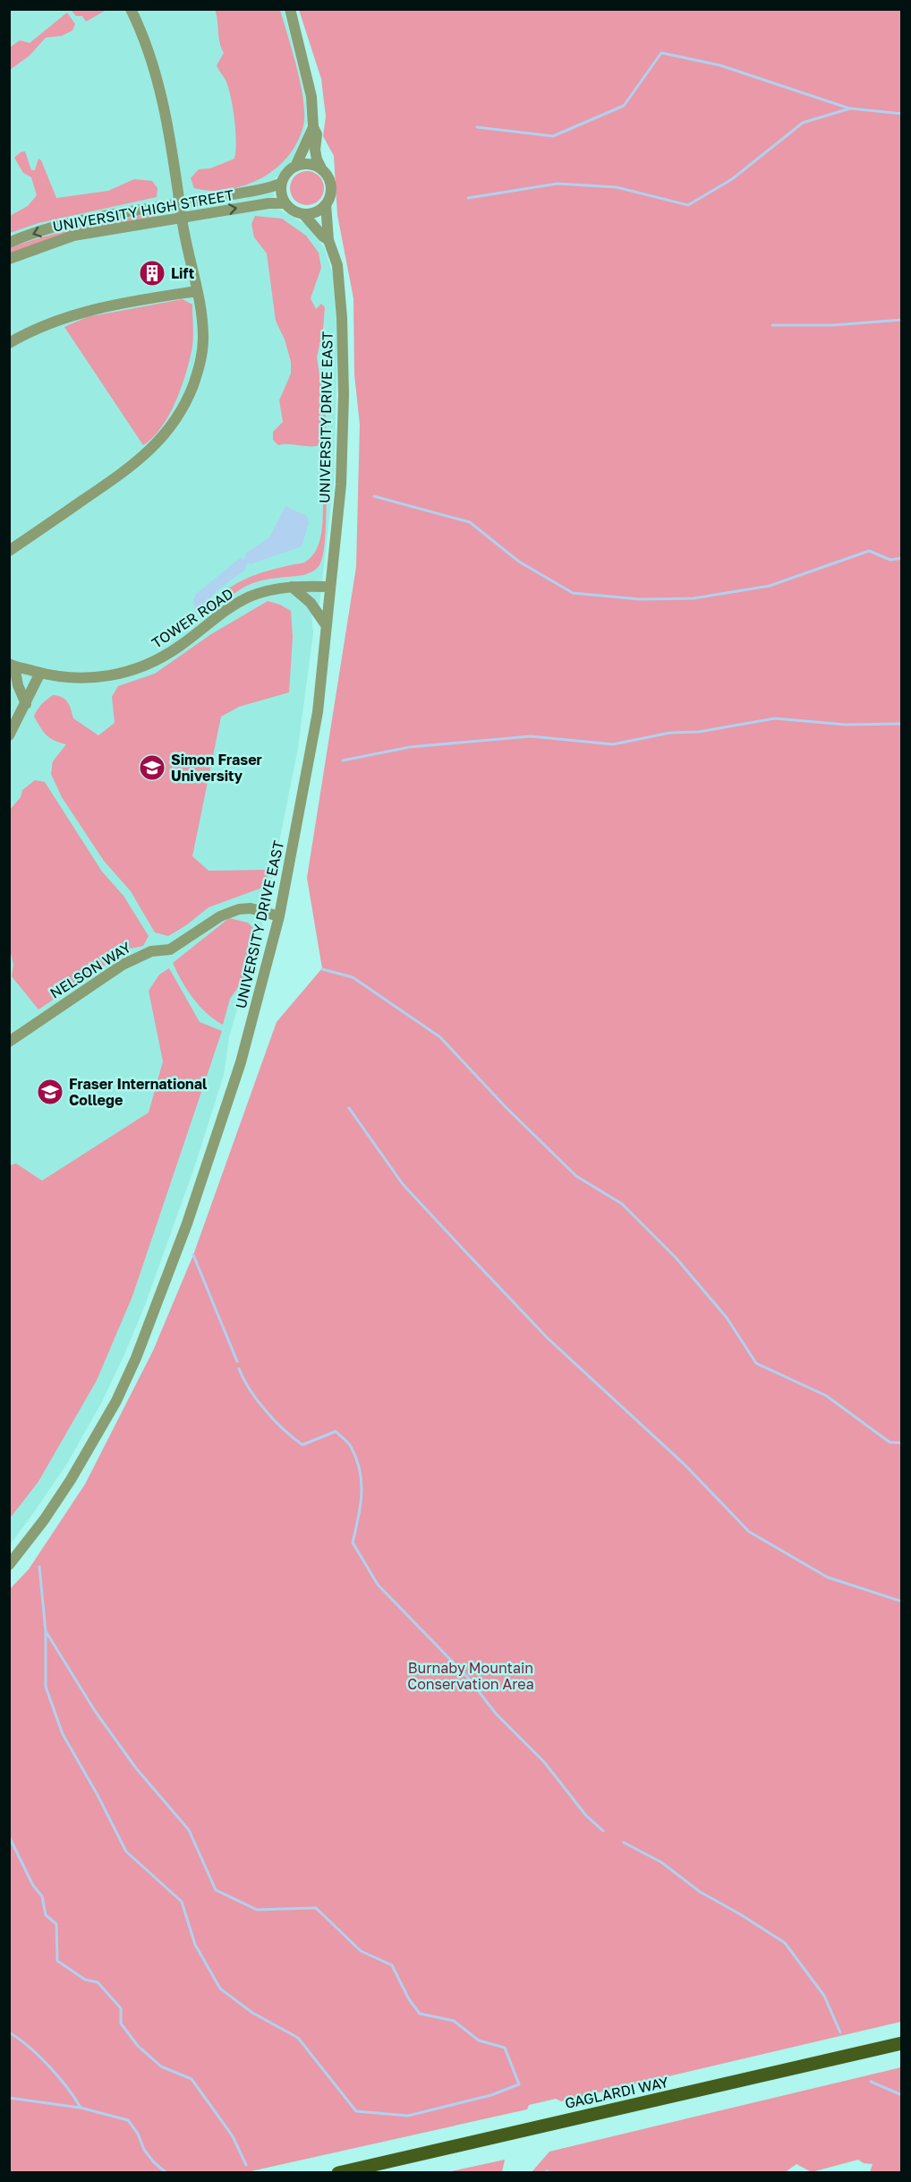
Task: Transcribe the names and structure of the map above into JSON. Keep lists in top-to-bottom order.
{
  "streets": {
    "main road": ["GAGLARDI WAY"],
    "street": [
      "UNIVERSITY HIGH STREET",
      "UNIVERSITY DRIVE EAST",
      "TOWER ROAD",
      "NELSON WAY"
    ]
  },
  "crossings": [
    ["UNIVERSITY HIGH STREET", "UNIVERSITY DRIVE EAST"],
    ["UNIVERSITY DRIVE EAST", "TOWER ROAD"],
    ["UNIVERSITY DRIVE EAST", "NELSON WAY"]
  ],
  "parks": ["Burnaby Mountain Conservation Area"],
  "places": {
    "building": ["Lift"],
    "school or university": ["Simon Fraser University", "Fraser International College"]
  }
}
